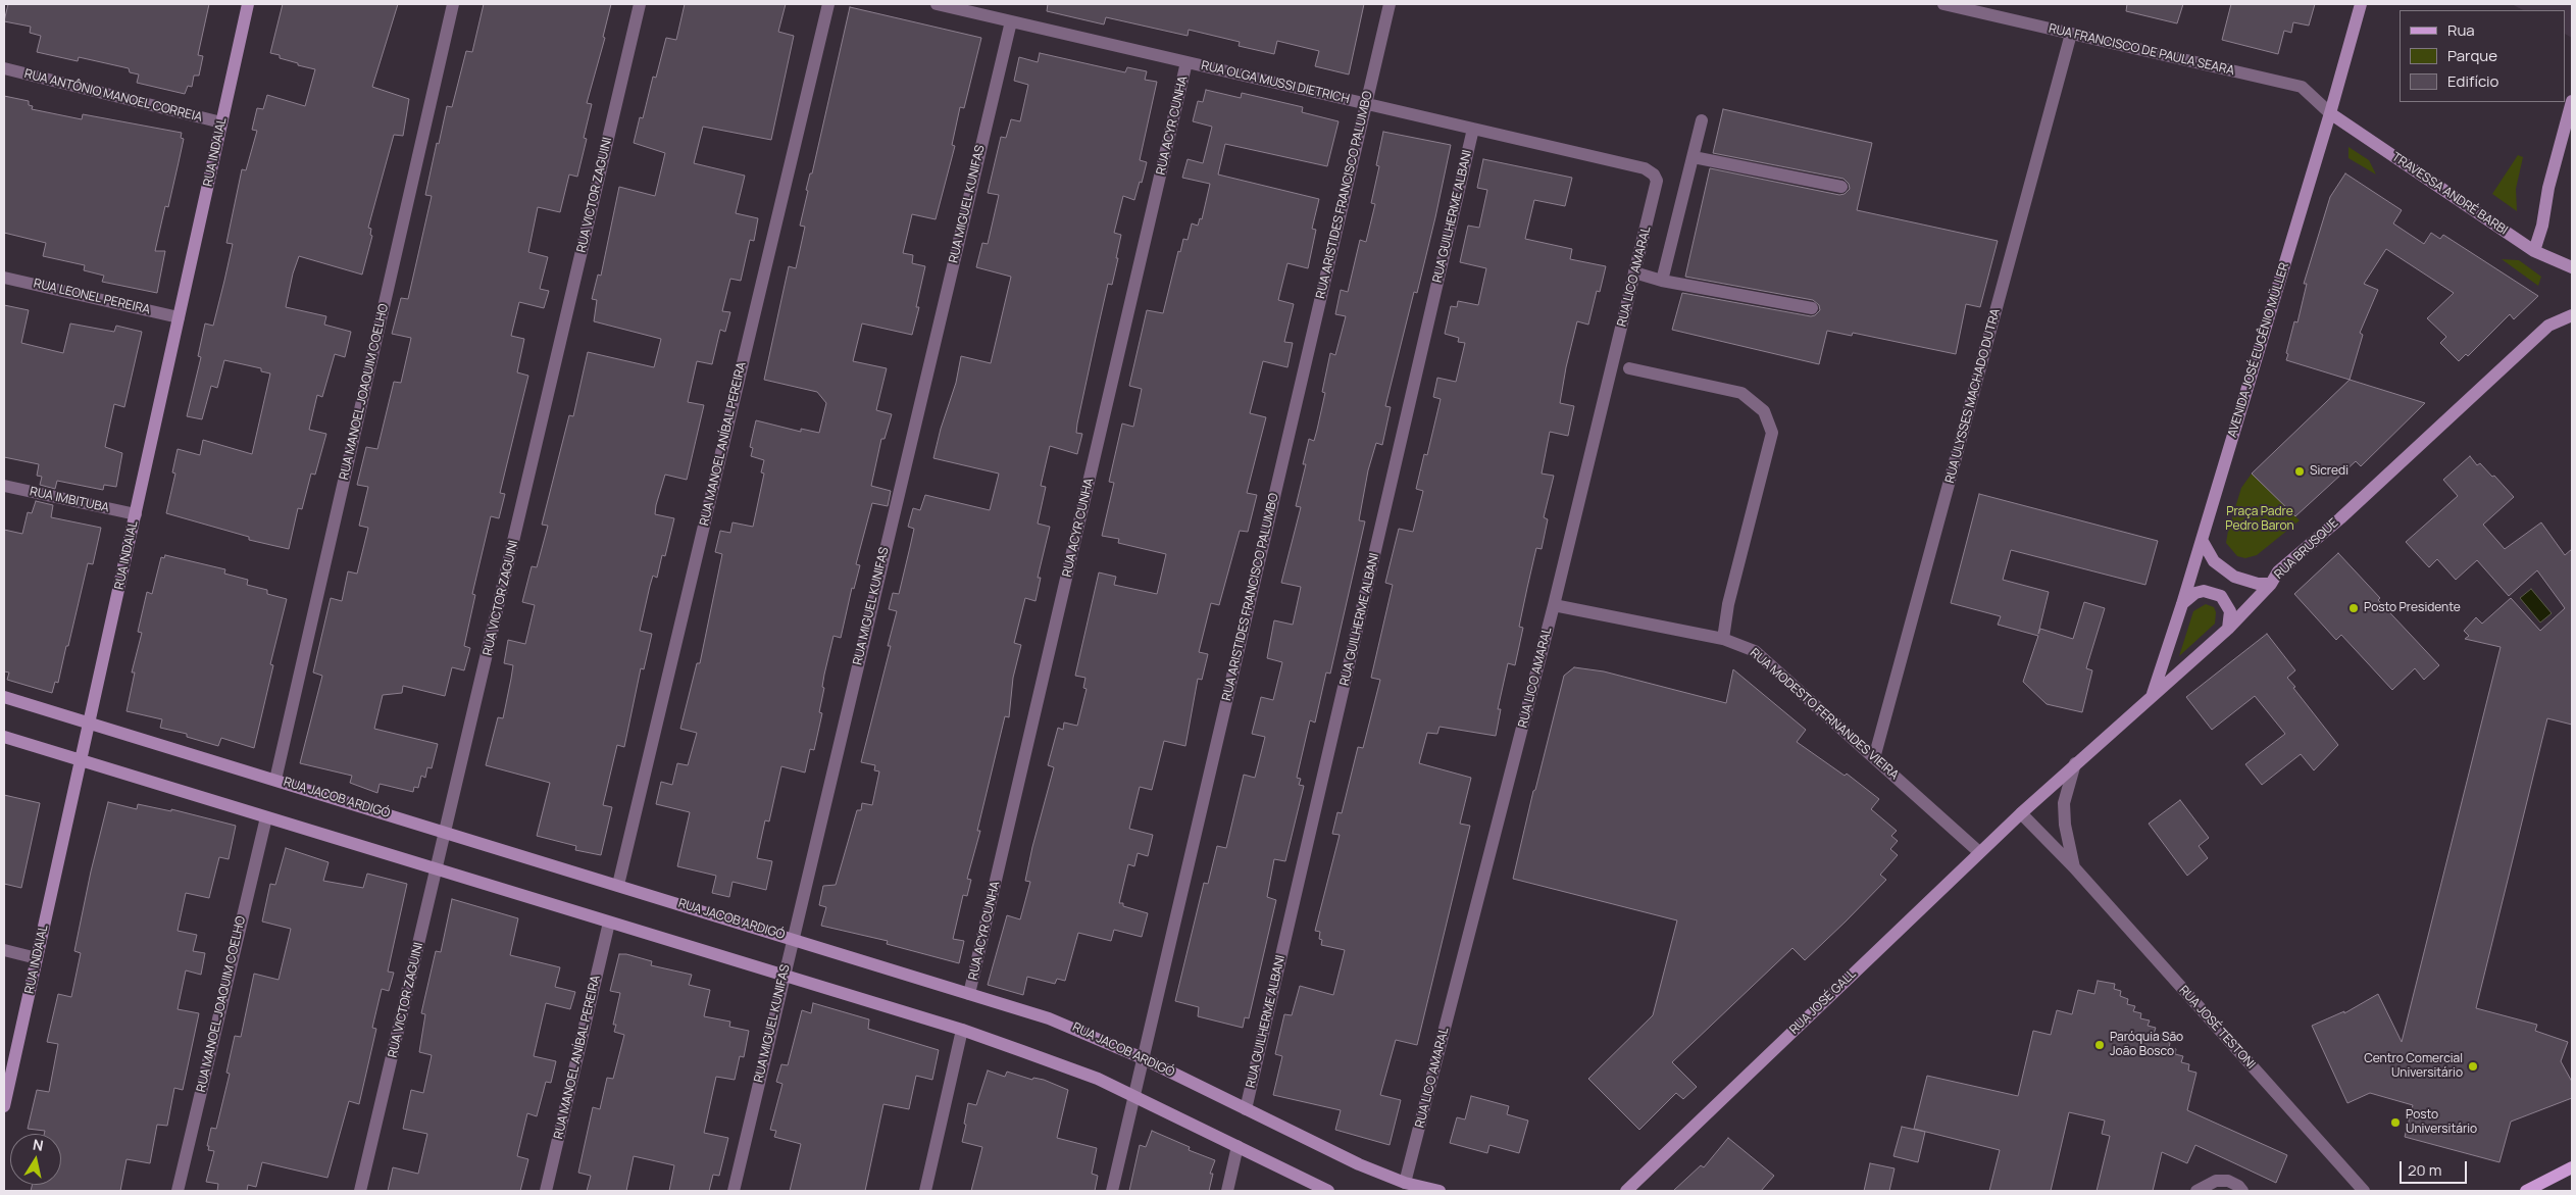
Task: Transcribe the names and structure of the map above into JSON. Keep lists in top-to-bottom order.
{
  "streets": {
    "main road": [
      "RUA INDAIAL",
      "TRAVESSA ANDRÉ BARBI",
      "AVENIDA JOSÉ EUGÊNIO MÜLLER",
      "RUA BRUSQUE",
      "RUA JACOB ARDIGÓ",
      "RUA JOSÉ GALL"
    ],
    "street": [
      "RUA FRANCISCO DE PAULA SEARA",
      "RUA OLGA MUSSI DIETRICH",
      "RUA ANTÔNIO MANOEL CORREIA",
      "RUA ACYR CUNHA",
      "RUA VICTOR ZAGUINI",
      "RUA ARISTIDES FRANCISCO PALUMBO",
      "RUA MIGUEL KUNIFAS",
      "RUA GUILHERME ALBANI",
      "RUA LICO AMARAL",
      "RUA LEONEL PEREIRA",
      "RUA MANOEL JOAQUIM COELHO",
      "RUA ULYSSES MACHADO DUTRA",
      "RUA MANOEL ANÍBAL PEREIRA",
      "RUA IMBITUBA",
      "RUA MODESTO FERNANDES VIEIRA",
      "RUA JOSÉ TESTONI"
    ]
  },
  "crossings": [
    ["RUA FRANCISCO DE PAULA SEARA", "TRAVESSA ANDRÉ BARBI"],
    ["RUA FRANCISCO DE PAULA SEARA", "AVENIDA JOSÉ EUGÊNIO MÜLLER"],
    ["RUA FRANCISCO DE PAULA SEARA", "RUA ULYSSES MACHADO DUTRA"],
    ["RUA OLGA MUSSI DIETRICH", "RUA ACYR CUNHA"],
    ["RUA OLGA MUSSI DIETRICH", "RUA ARISTIDES FRANCISCO PALUMBO"],
    ["RUA OLGA MUSSI DIETRICH", "RUA MIGUEL KUNIFAS"],
    ["RUA OLGA MUSSI DIETRICH", "RUA GUILHERME ALBANI"],
    ["RUA OLGA MUSSI DIETRICH", "RUA LICO AMARAL"],
    ["RUA ANTÔNIO MANOEL CORREIA", "RUA INDAIAL"],
    ["RUA ACYR CUNHA", "RUA JACOB ARDIGÓ"],
    ["RUA INDAIAL", "RUA LEONEL PEREIRA"],
    ["RUA INDAIAL", "RUA IMBITUBA"],
    ["RUA INDAIAL", "RUA JACOB ARDIGÓ"],
    ["TRAVESSA ANDRÉ BARBI", "AVENIDA JOSÉ EUGÊNIO MÜLLER"],
    ["RUA VICTOR ZAGUINI", "RUA JACOB ARDIGÓ"],
    ["RUA ARISTIDES FRANCISCO PALUMBO", "RUA JACOB ARDIGÓ"],
    ["RUA MIGUEL KUNIFAS", "RUA JACOB ARDIGÓ"],
    ["RUA GUILHERME ALBANI", "RUA JACOB ARDIGÓ"],
    ["RUA LICO AMARAL", "RUA MODESTO FERNANDES VIEIRA"],
    ["RUA LICO AMARAL", "RUA JACOB ARDIGÓ"],
    ["AVENIDA JOSÉ EUGÊNIO MÜLLER", "RUA BRUSQUE"],
    ["RUA MANOEL JOAQUIM COELHO", "RUA JACOB ARDIGÓ"],
    ["RUA ULYSSES MACHADO DUTRA", "RUA MODESTO FERNANDES VIEIRA"],
    ["RUA MANOEL ANÍBAL PEREIRA", "RUA JACOB ARDIGÓ"],
    ["RUA BRUSQUE", "RUA JOSÉ GALL"],
    ["RUA BRUSQUE", "RUA JOSÉ TESTONI"],
    ["RUA MODESTO FERNANDES VIEIRA", "RUA JOSÉ GALL"],
    ["RUA JOSÉ GALL", "RUA JOSÉ TESTONI"]
  ],
  "parks": ["Praça Padre Pedro Baron"],
  "places": [
    "Sicredi",
    "Posto Presidente",
    "Paróquia São João Bosco",
    "Centro Comercial Universitário",
    "Posto Universitário"
  ],
  "legend": ["Rua", "Parque", "Edifício"],
  "scale_bar": "20 m",
  "north": "top"
}
